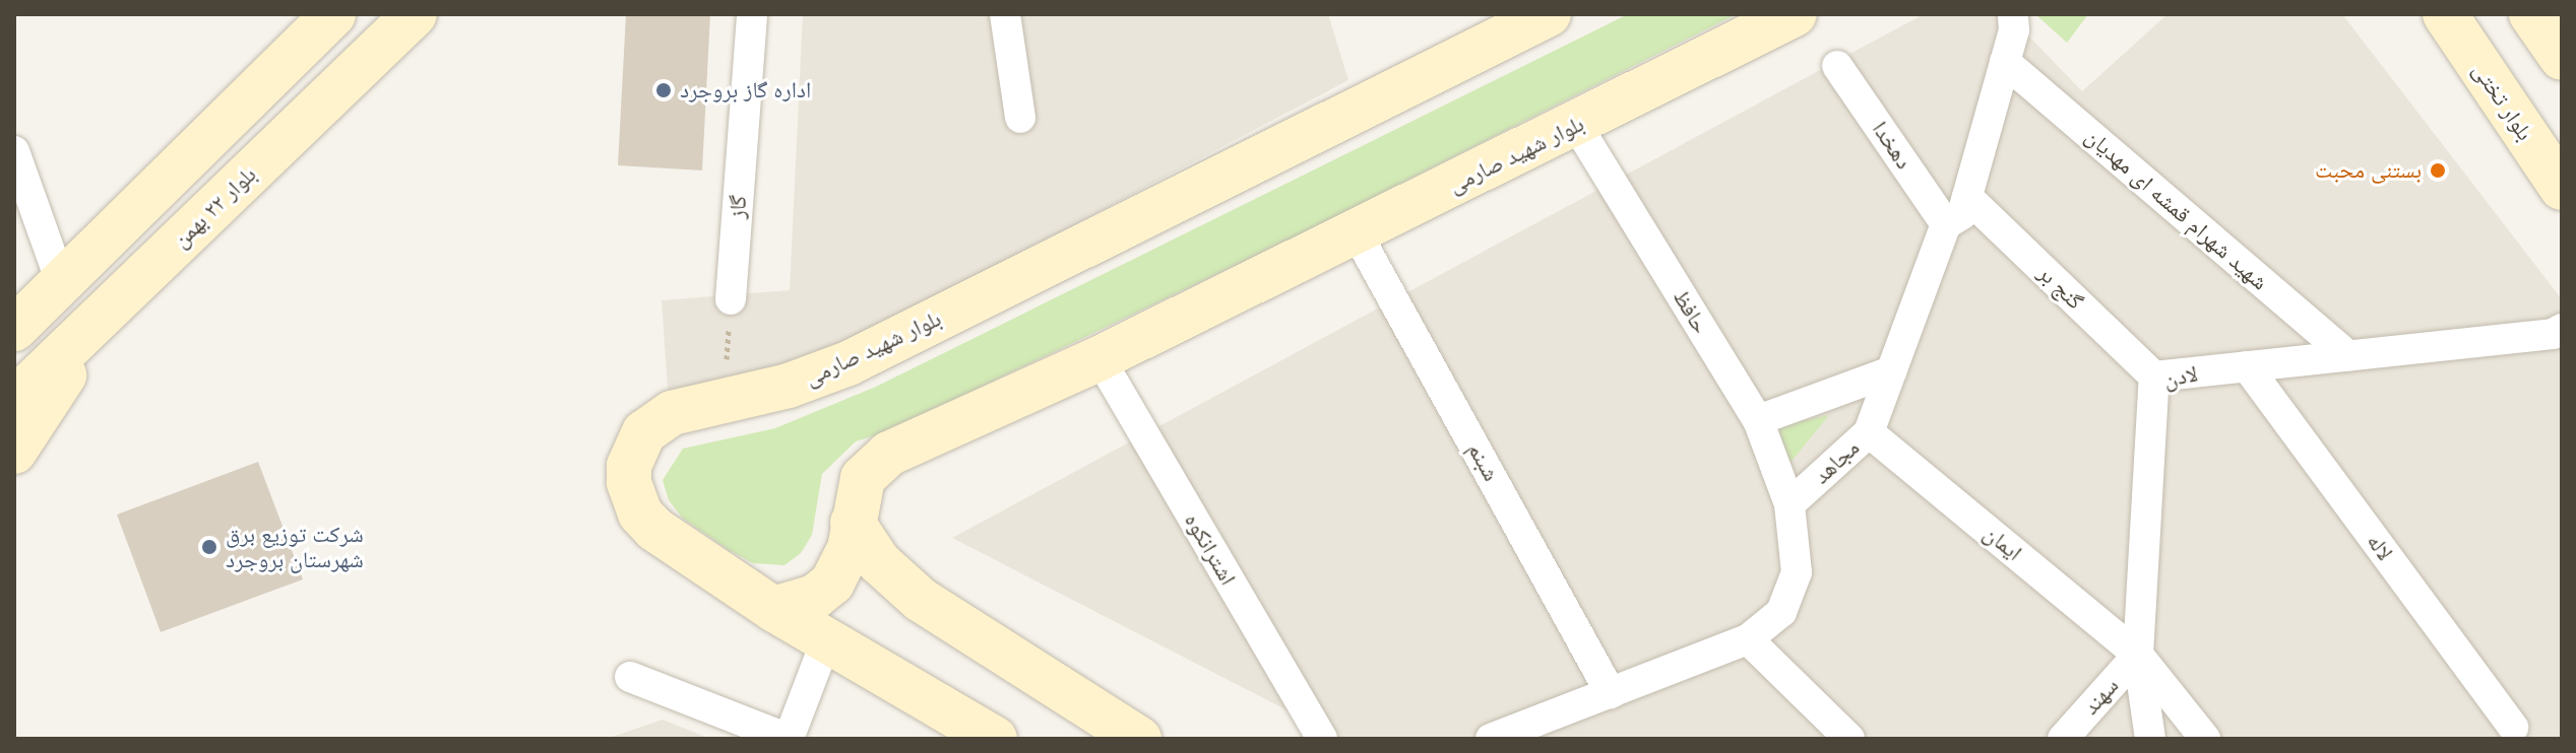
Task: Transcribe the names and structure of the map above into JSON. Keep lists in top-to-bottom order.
{
  "streets": {
    "main road": ["بلوار تختی", "بلوار شهید صارمی", "بلوار ۲۲ بهمن"],
    "street": [
      "دهخدا",
      "گاز",
      "شهید شهرام قمشه ای مهدیان",
      "گنج بر",
      "حافظ",
      "لادن",
      "شبنم",
      "مجاهد",
      "ایمان",
      "لاله",
      "اشترانکوه",
      "سهند"
    ]
  },
  "crossings": [
    ["دهخدا", "مجاهد"],
    ["بلوار شهید صارمی", "حافظ"],
    ["بلوار شهید صارمی", "شبنم"],
    ["بلوار شهید صارمی", "اشترانکوه"],
    ["شهید شهرام قمشه ای مهدیان", "لادن"],
    ["شهید شهرام قمشه ای مهدیان", "مجاهد"],
    ["گنج بر", "لادن"],
    ["گنج بر", "مجاهد"],
    ["حافظ", "مجاهد"],
    ["لادن", "ایمان"],
    ["لادن", "لاله"],
    ["لادن", "سهند"],
    ["مجاهد", "ایمان"],
    ["ایمان", "سهند"]
  ],
  "places": ["اداره گاز بروجرد", "بستنی محبت", "شرکت توزیع برق شهرستان بروجرد"]
}
